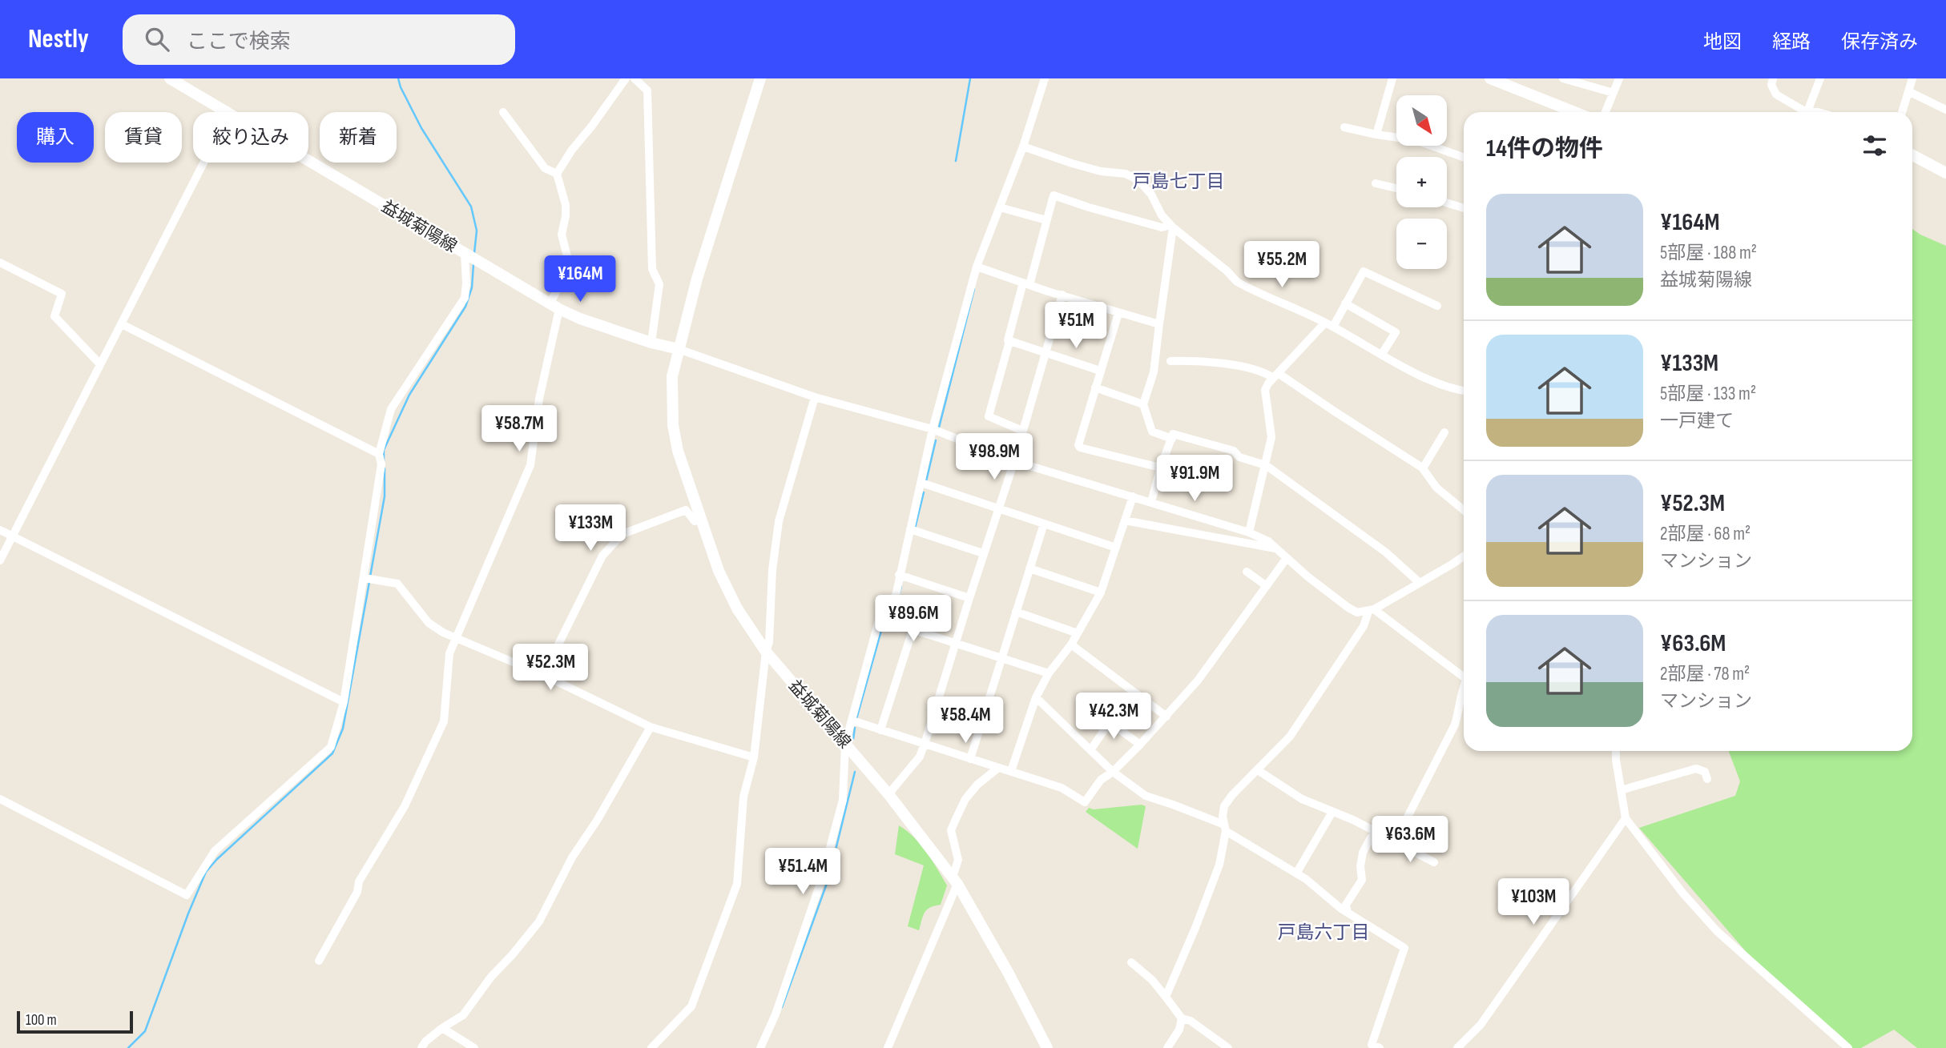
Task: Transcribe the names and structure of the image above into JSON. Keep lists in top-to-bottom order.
{
  "streets": {
    "main road": ["益城菊陽線"]
  },
  "districts": ["戸島七丁目", "戸島六丁目"],
  "scale_bar": "100 m",
  "north": "bottom right",
  "page": {
    "header": "Nestly",
    "search": "ここで検索",
    "nav": ["地図", "経路", "保存済み"],
    "map_buttons": ["+", "−"],
    "chip": [
      "購入",
      "賃貸",
      "絞り込み",
      "新着"
    ],
    "heading": "14件の物件",
    "list": [
      {
        "name": "¥164M",
        "note": "5部屋 · 188 m² · 益城菊陽線"
      },
      {
        "name": "¥133M",
        "note": "5部屋 · 133 m² · 一戸建て"
      },
      {
        "name": "¥52.3M",
        "note": "2部屋 · 68 m² · マンション"
      },
      {
        "name": "¥63.6M",
        "note": "2部屋 · 78 m² · マンション"
      }
    ],
    "price": [
      "¥55.2M",
      "¥164M",
      "¥51M",
      "¥58.7M",
      "¥98.9M",
      "¥91.9M",
      "¥133M",
      "¥89.6M",
      "¥52.3M",
      "¥42.3M",
      "¥58.4M",
      "¥63.6M",
      "¥51.4M",
      "¥103M"
    ],
    "scale": "100 m"
  }
}
